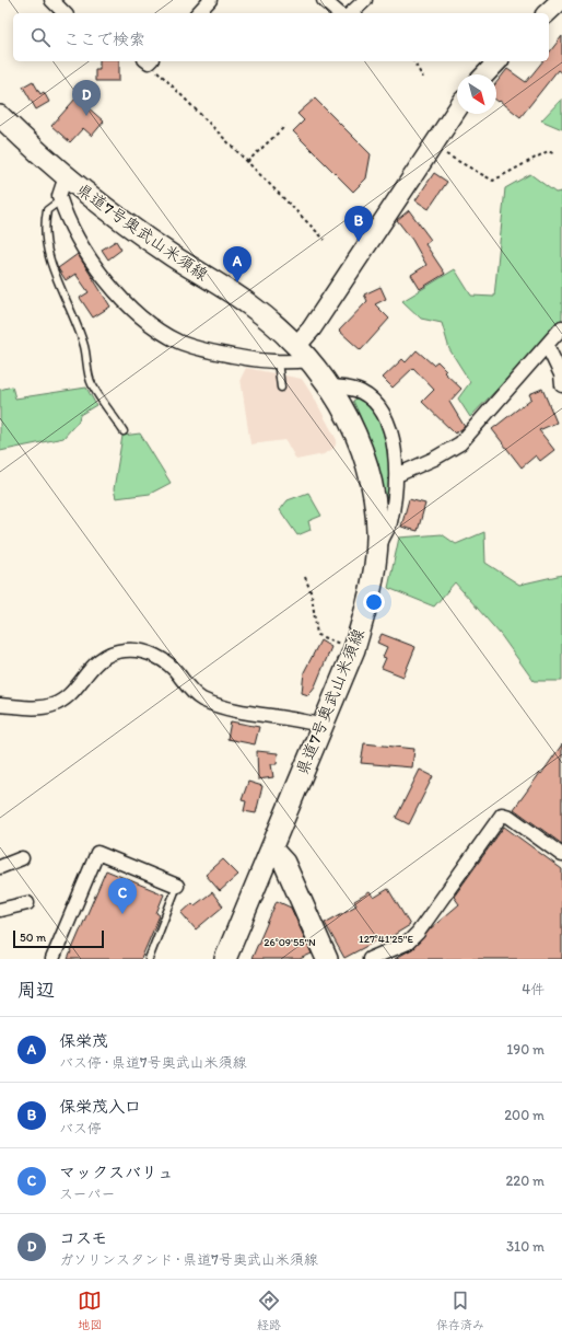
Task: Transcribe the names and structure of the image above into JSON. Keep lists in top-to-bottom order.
{
  "streets": {
    "main road": ["県道7号奥武山米須線"]
  },
  "scale_bar": "50 m",
  "north": "bottom right",
  "page": {
    "search": "ここで検索",
    "pins": [
      "D",
      "B",
      "A",
      "C"
    ],
    "scale": "50 m",
    "heading": ["周辺", "4件"],
    "list": [
      {
        "mark": "A",
        "name": "保栄茂",
        "note": "バス停 · 県道7号奥武山米須線",
        "value": "190 m"
      },
      {
        "mark": "B",
        "name": "保栄茂入口",
        "note": "バス停",
        "value": "200 m"
      },
      {
        "mark": "C",
        "name": "マックスバリュ",
        "note": "スーパー",
        "value": "220 m"
      },
      {
        "mark": "D",
        "name": "コスモ",
        "note": "ガソリンスタンド · 県道7号奥武山米須線",
        "value": "310 m"
      }
    ],
    "nav": ["地図", "経路", "保存済み"]
  },
  "coordinates": ["127°41'25\"E", "26°09'55\"N"]
}
